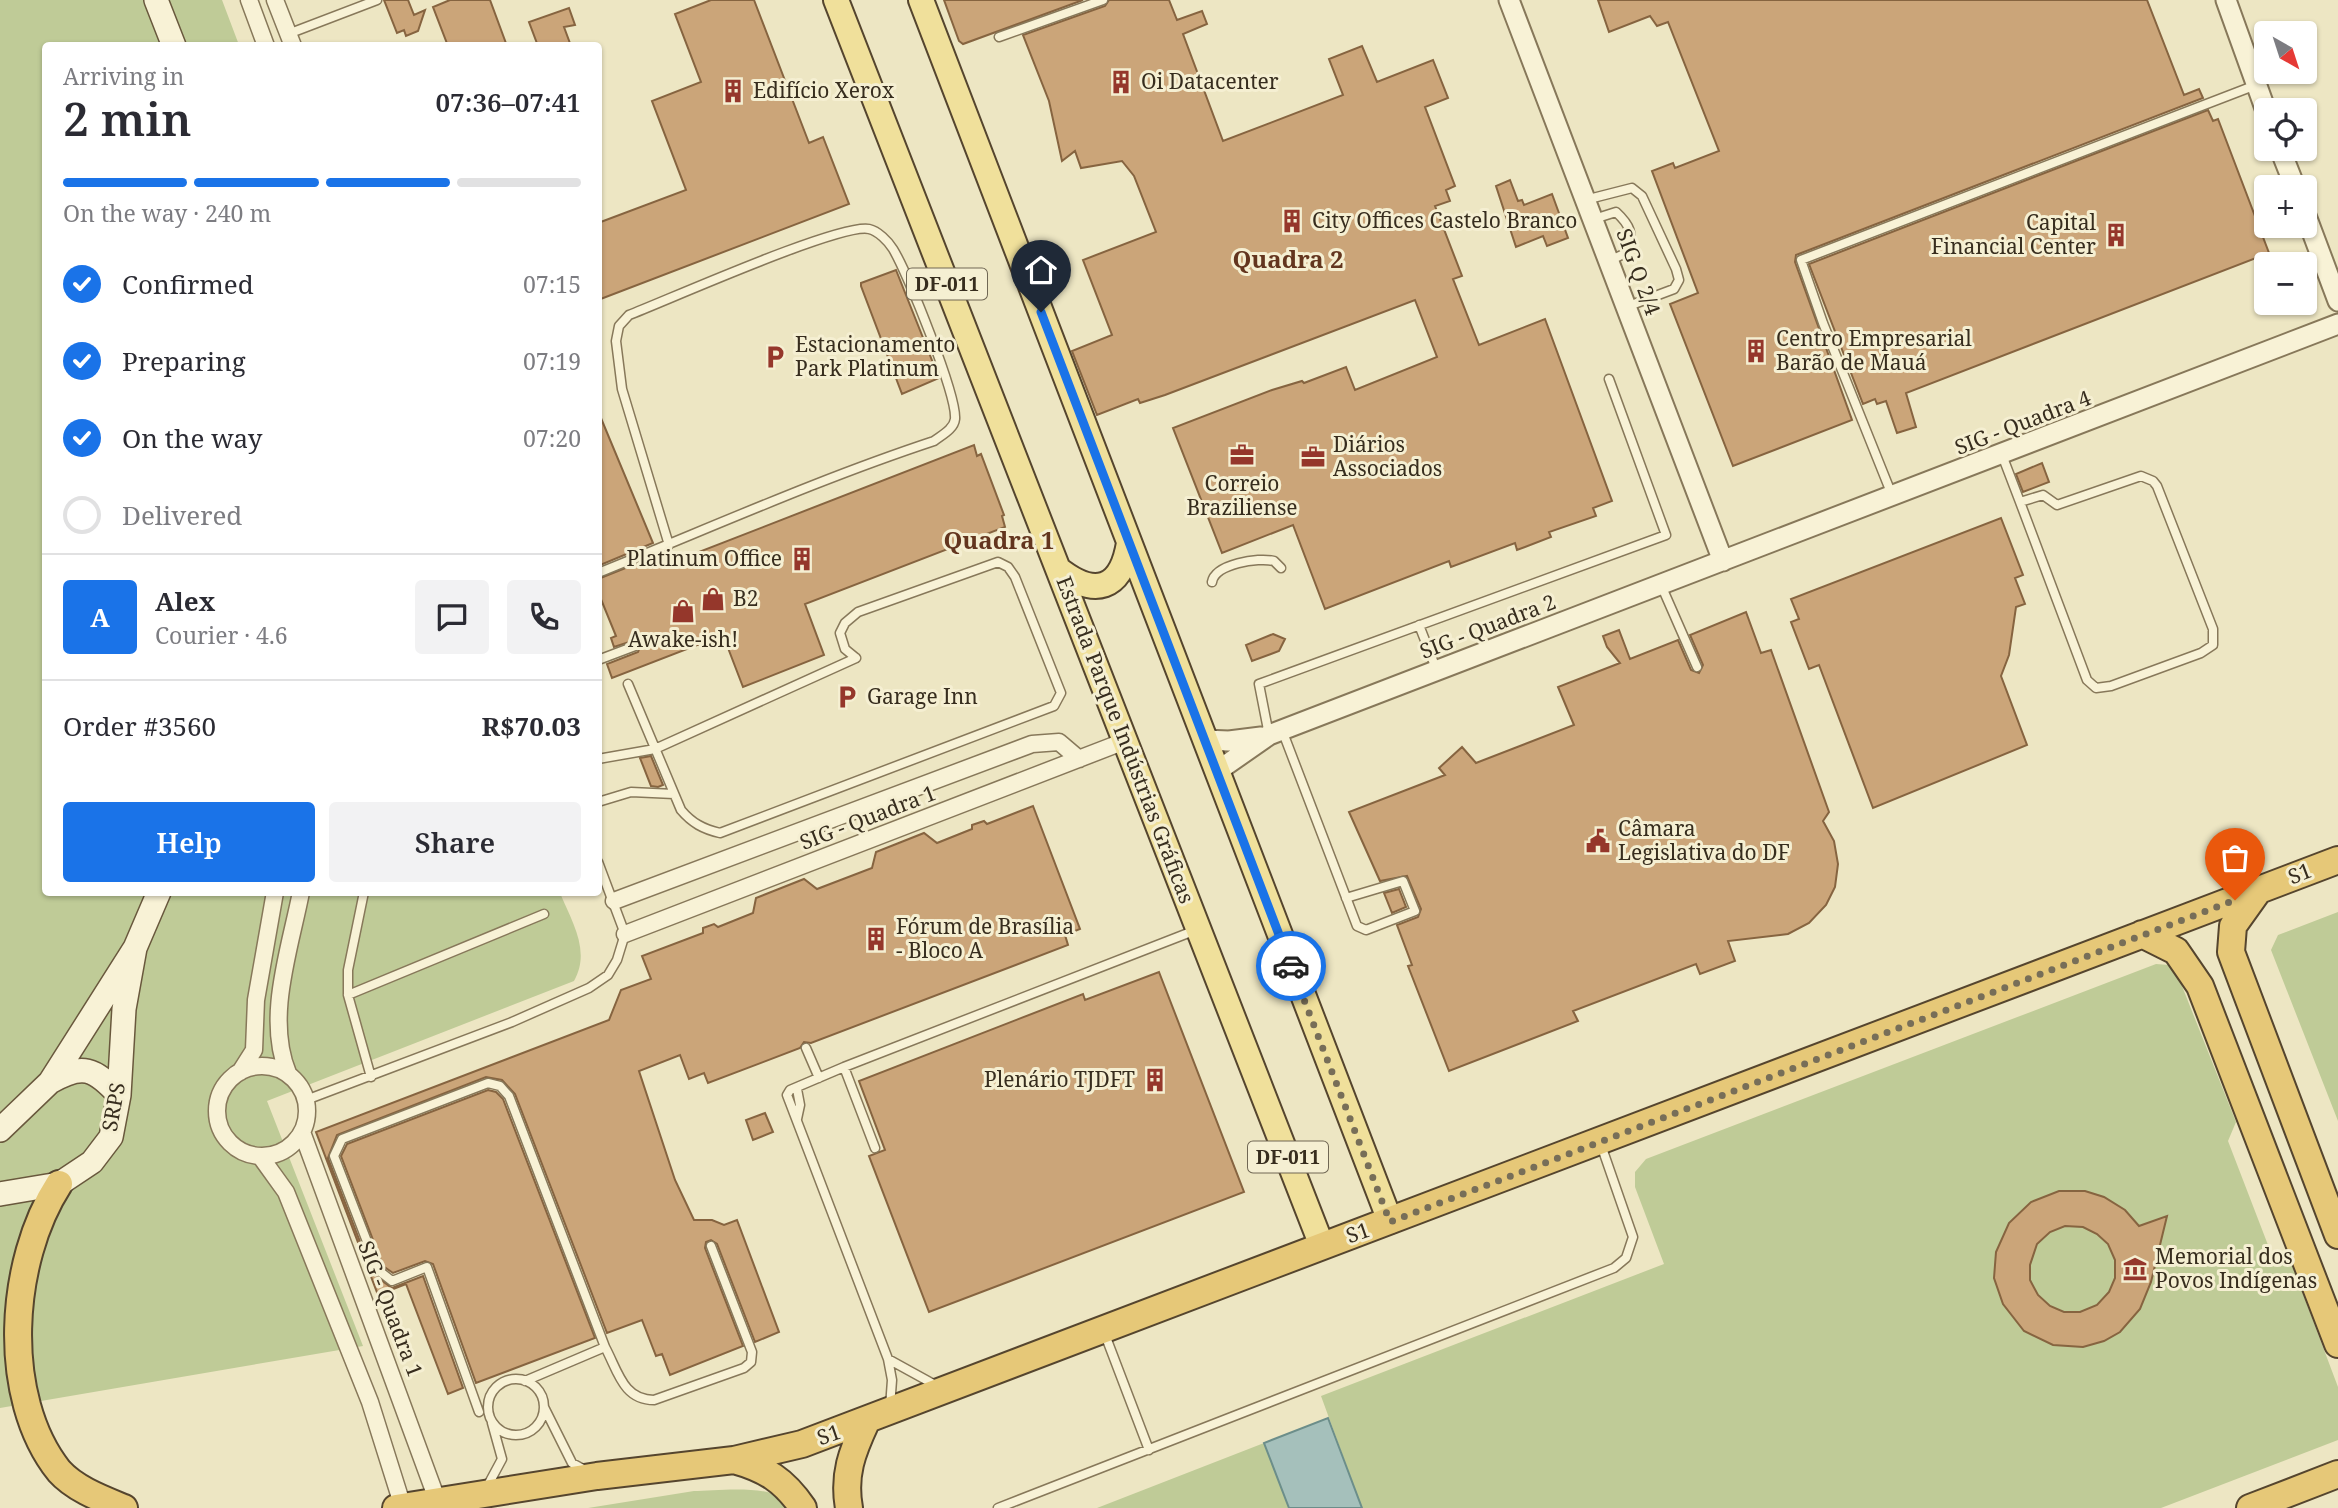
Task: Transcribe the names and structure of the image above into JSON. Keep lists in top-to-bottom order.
{
  "streets": {
    "highway": ["S1"],
    "main road": ["DF-011", "Estrada Parque Indústrias Gráficas", "SRPS"],
    "street": [
      "SIG Q 2/4",
      "SIG - Quadra 4",
      "SIG - Quadra 2",
      "SIG - Quadra 1"
    ]
  },
  "crossings": [
    ["SIG Q 2/4", "SIG - Quadra 4"],
    ["SIG Q 2/4", "SIG - Quadra 2"],
    ["DF-011", "SIG - Quadra 2"],
    ["DF-011", "S1"],
    ["SIG - Quadra 4", "SIG - Quadra 2"],
    ["Estrada Parque Indústrias Gráficas", "SIG - Quadra 1"],
    ["Estrada Parque Indústrias Gráficas", "S1"],
    ["SIG - Quadra 1", "S1"]
  ],
  "districts": ["Quadra 2", "Quadra 1"],
  "places": {
    "building": [
      "Oi Datacenter",
      "Edifício Xerox",
      "City Offices Castelo Branco",
      "Capital Financial Center",
      "Centro Empresarial Barão de Mauá",
      "Platinum Office",
      "Fórum de Brasília - Bloco A",
      "Plenário TJDFT"
    ],
    "parking": ["Estacionamento Park Platinum", "Garage Inn"],
    "office": ["Correio Braziliense", "Diários Associados"],
    "shop": ["B2", "Awake-ish!"],
    "public building": ["Câmara Legislativa do DF"],
    "museum": ["Memorial dos Povos Indígenas"]
  },
  "north": "bottom right",
  "page": {
    "map_buttons": ["+", "−"],
    "heading": ["2 min", "Arriving in", "07:36–07:41"],
    "panel": [
      "Alex",
      "Courier · 4.6",
      "Order #3560",
      "R$70.03"
    ],
    "bar": "On the way · 240 m",
    "list": [
      ["Confirmed", "07:15"],
      ["Preparing", "07:19"],
      ["On the way", "07:20"],
      "Delivered"
    ],
    "round": "A",
    "buttons": ["Help", "Share"]
  }
}
